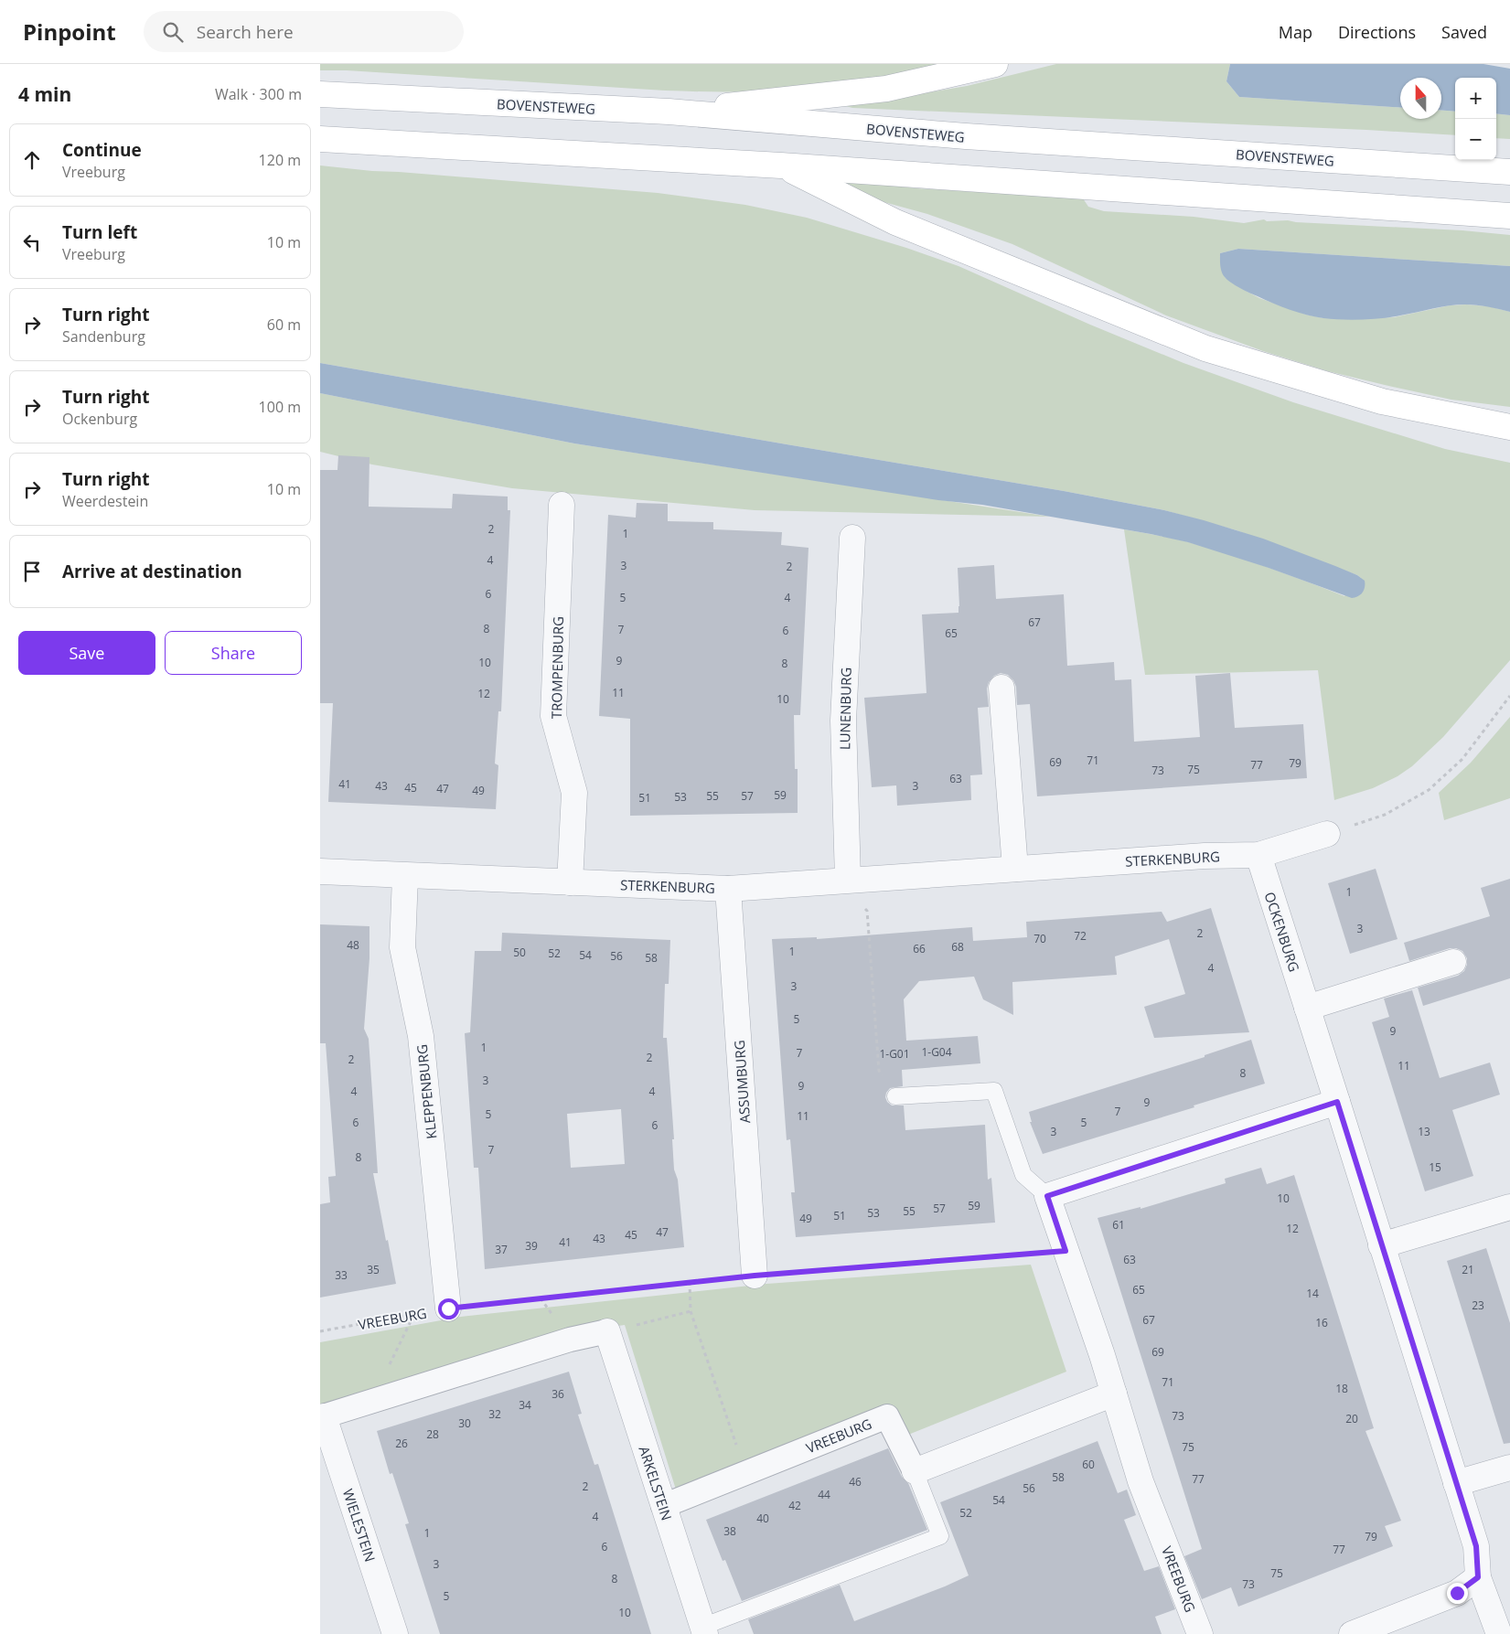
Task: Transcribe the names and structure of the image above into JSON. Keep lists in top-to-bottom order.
{
  "streets": {
    "main road": ["BOVENSTEWEG"],
    "street": [
      "TROMPENBURG",
      "LUNENBURG",
      "STERKENBURG",
      "OCKENBURG",
      "ASSUMBURG",
      "KLEPPENBURG",
      "VREEBURG",
      "ARKELSTEIN",
      "WIELESTEIN"
    ]
  },
  "crossings": [
    ["TROMPENBURG", "STERKENBURG"],
    ["LUNENBURG", "STERKENBURG"],
    ["STERKENBURG", "OCKENBURG"],
    ["STERKENBURG", "ASSUMBURG"],
    ["STERKENBURG", "KLEPPENBURG"],
    ["ASSUMBURG", "VREEBURG"],
    ["KLEPPENBURG", "VREEBURG"],
    ["VREEBURG", "ARKELSTEIN"]
  ],
  "house_numbers": [
    "2",
    "1",
    "4",
    "3",
    "2",
    "6",
    "5",
    "4",
    "67",
    "8",
    "7",
    "6",
    "65",
    "9",
    "10",
    "8",
    "11",
    "12",
    "10",
    "71",
    "69",
    "79",
    "77",
    "75",
    "73",
    "63",
    "41",
    "43",
    "3",
    "45",
    "47",
    "49",
    "59",
    "55",
    "57",
    "53",
    "51",
    "1",
    "3",
    "2",
    "72",
    "70",
    "48",
    "68",
    "66",
    "1",
    "50",
    "52",
    "54",
    "56",
    "58",
    "4",
    "3",
    "5",
    "9",
    "1",
    "1-G04",
    "7",
    "1-G01",
    "2",
    "2",
    "11",
    "8",
    "3",
    "9",
    "4",
    "4",
    "9",
    "7",
    "5",
    "11",
    "6",
    "5",
    "6",
    "3",
    "13",
    "7",
    "8",
    "15",
    "10",
    "59",
    "57",
    "55",
    "53",
    "51",
    "49",
    "61",
    "12",
    "47",
    "45",
    "43",
    "41",
    "39",
    "37",
    "63",
    "35",
    "21",
    "33",
    "65",
    "14",
    "23",
    "67",
    "16",
    "69",
    "71",
    "18",
    "36",
    "34",
    "32",
    "73",
    "20",
    "30",
    "28",
    "26",
    "75",
    "60",
    "58",
    "77",
    "46",
    "2",
    "56",
    "44",
    "54",
    "42",
    "52",
    "4",
    "40",
    "38",
    "1",
    "79",
    "6",
    "77",
    "3",
    "75",
    "8",
    "73",
    "5",
    "10"
  ],
  "north": "top",
  "page": {
    "header": "Pinpoint",
    "search": "Search here",
    "nav": ["Map", "Directions", "Saved"],
    "heading": ["4 min", "Walk · 300 m"],
    "map_buttons": ["+", "−"],
    "list": [
      ["Continue", "Vreeburg", "120 m"],
      ["Turn left", "Vreeburg", "10 m"],
      ["Turn right", "Sandenburg", "60 m"],
      ["Turn right", "Ockenburg", "100 m"],
      ["Turn right", "Weerdestein", "10 m"],
      "Arrive at destination"
    ],
    "buttons": ["Save", "Share"]
  }
}
